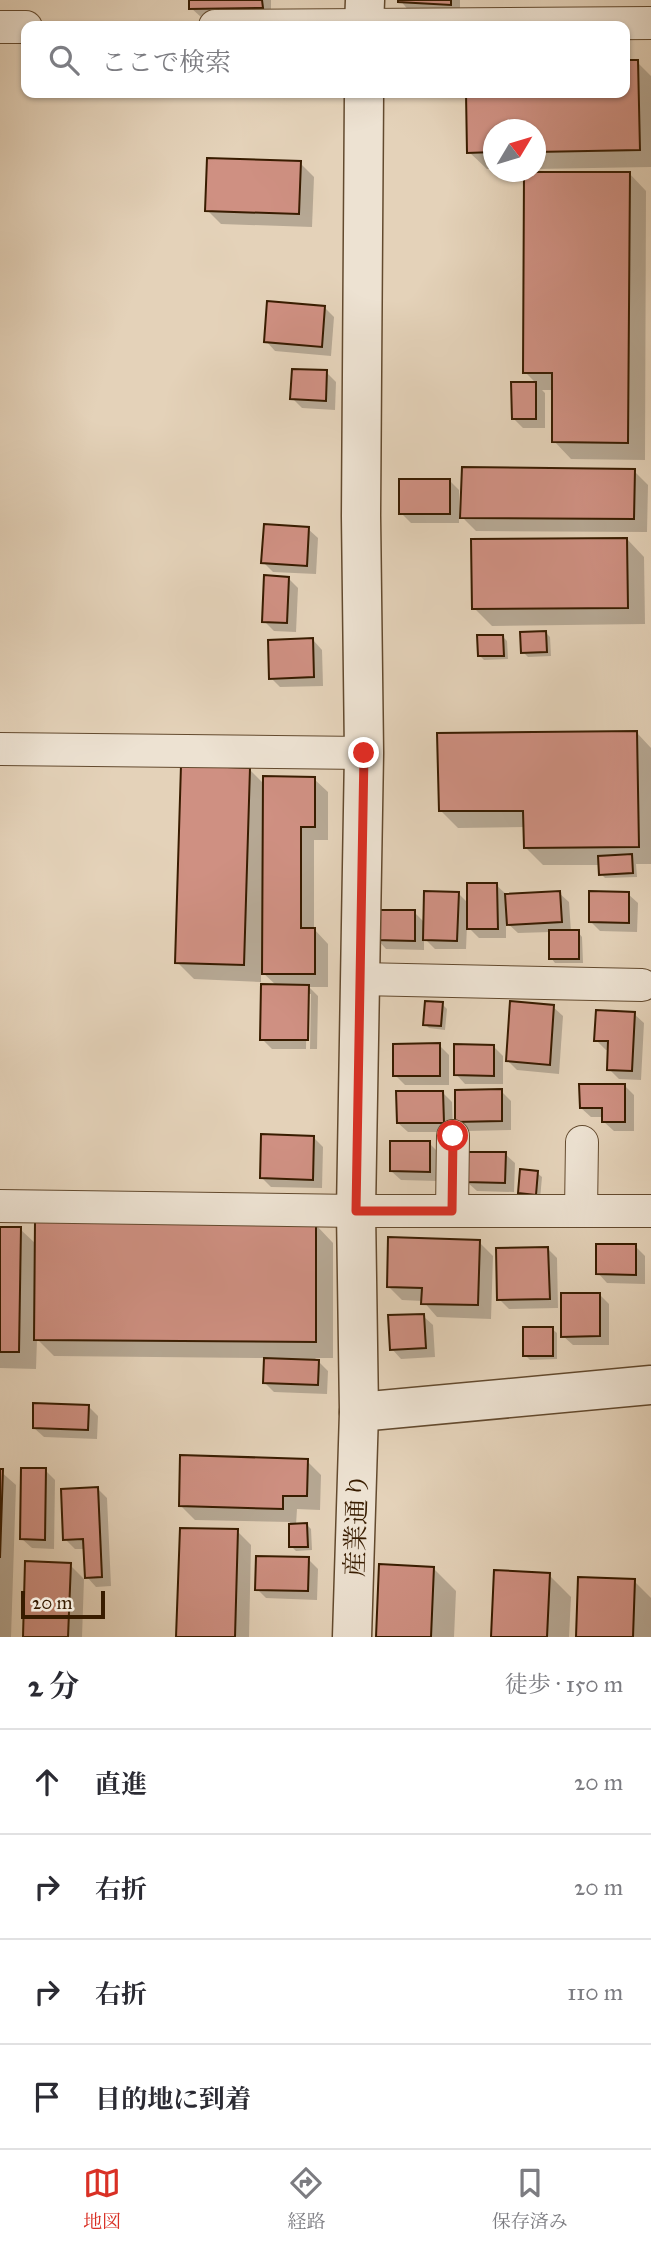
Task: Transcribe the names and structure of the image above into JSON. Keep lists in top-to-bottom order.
{
  "streets": {
    "street": ["産業通り"]
  },
  "scale_bar": "20 m",
  "north": "top right",
  "page": {
    "search": "ここで検索",
    "scale": "20 m",
    "heading": ["2 分", "徒歩 · 150 m"],
    "list": [
      ["直進", "20 m"],
      ["右折", "20 m"],
      ["右折", "110 m"],
      "目的地に到着"
    ],
    "nav": ["地図", "経路", "保存済み"]
  }
}
